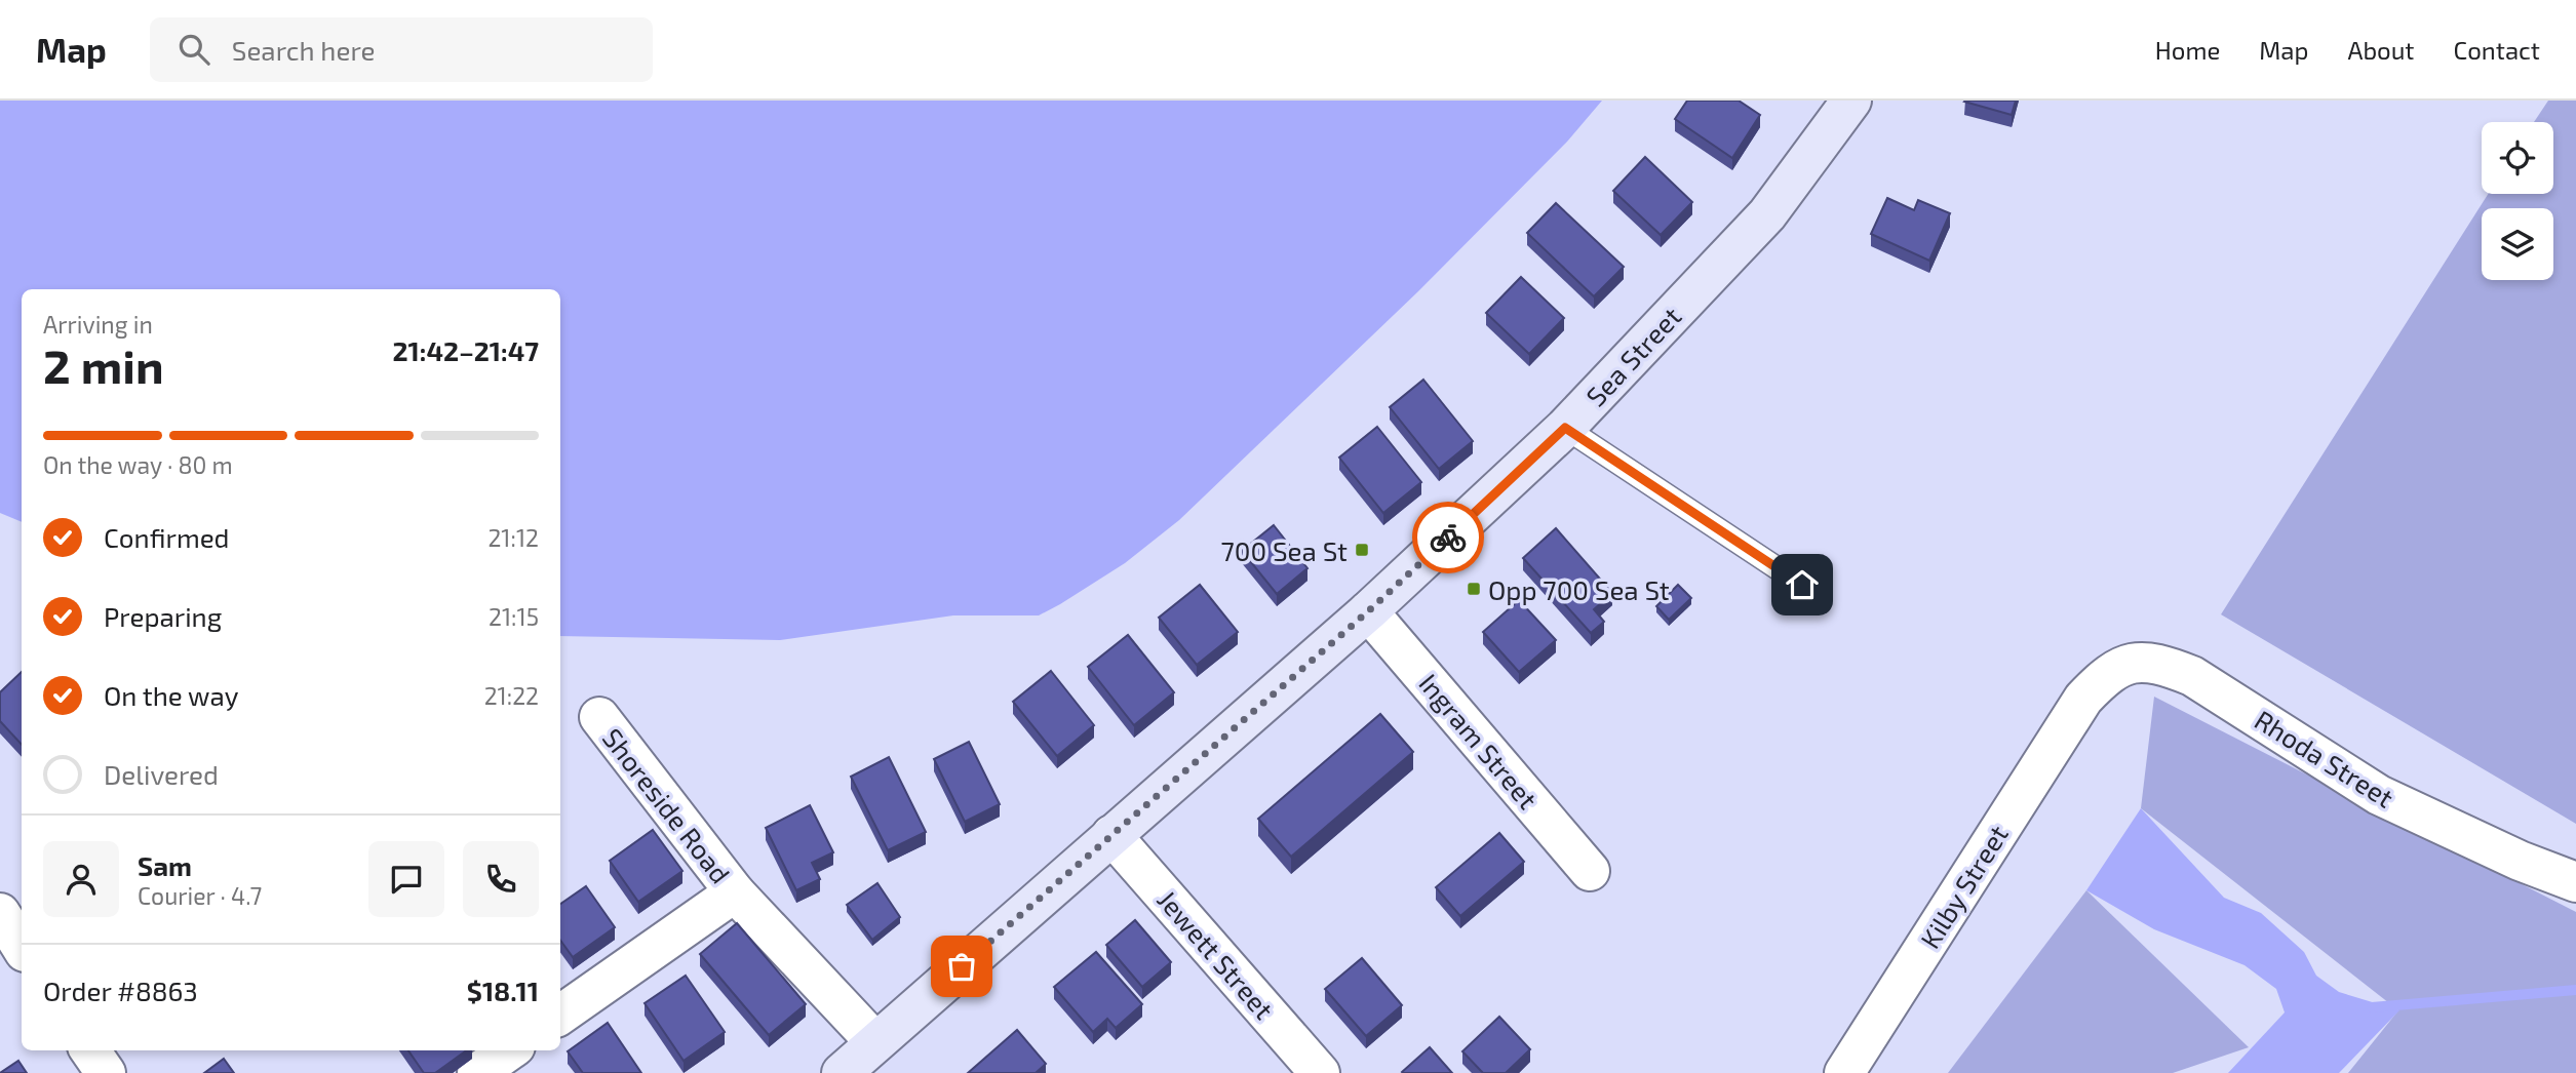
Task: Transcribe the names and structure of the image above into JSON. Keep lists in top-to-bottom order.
{
  "streets": {
    "main road": ["Sea Street"],
    "street": [
      "Ingram Street",
      "Rhoda Street",
      "Shoreside Road",
      "Kilby Street",
      "Jewett Street"
    ]
  },
  "crossings": [
    ["Sea Street", "Ingram Street"],
    ["Sea Street", "Shoreside Road"],
    ["Sea Street", "Jewett Street"],
    ["Rhoda Street", "Kilby Street"]
  ],
  "places": {
    "transit": ["700 Sea St", "Opp 700 Sea St"]
  },
  "page": {
    "header": "Map",
    "search": "Search here",
    "nav": [
      "Home",
      "Map",
      "About",
      "Contact"
    ],
    "heading": ["2 min", "Arriving in", "21:42–21:47"],
    "panel": [
      "Sam",
      "Courier · 4.7",
      "Order #8863",
      "$18.11"
    ],
    "bar": "On the way · 80 m",
    "list": [
      ["Confirmed", "21:12"],
      ["Preparing", "21:15"],
      ["On the way", "21:22"],
      "Delivered"
    ]
  }
}
